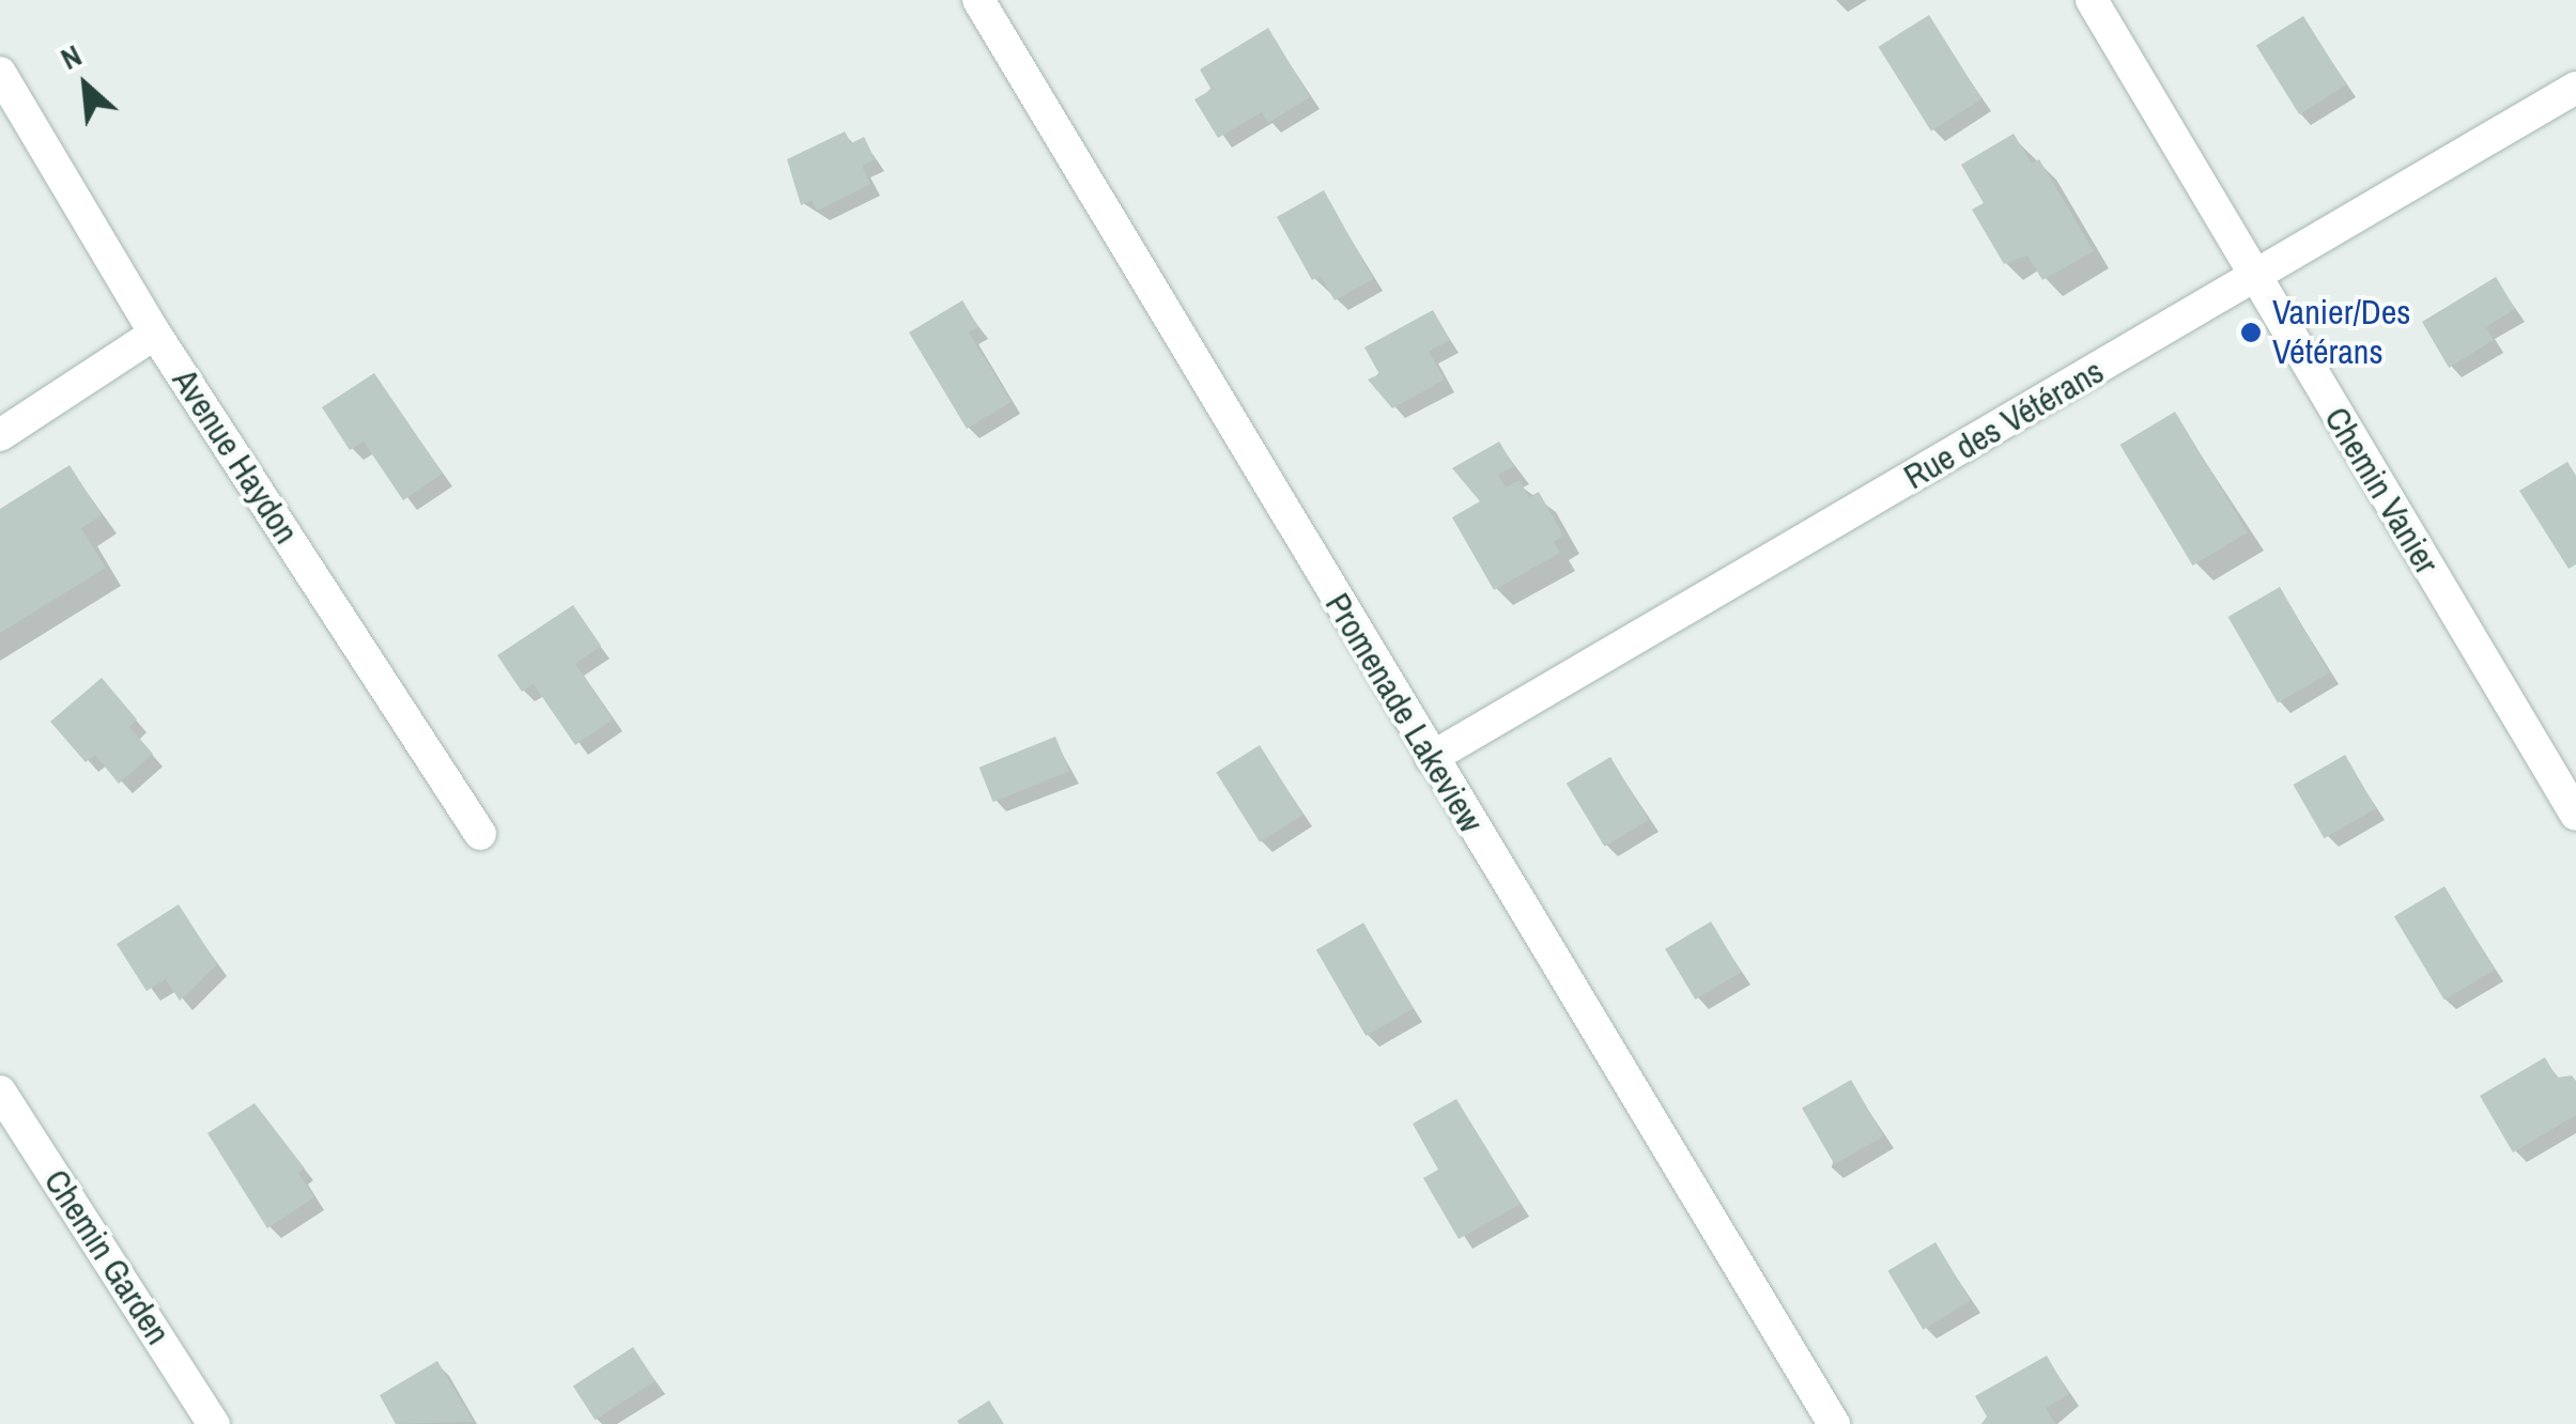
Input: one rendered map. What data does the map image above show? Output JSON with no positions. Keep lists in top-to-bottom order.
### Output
{
  "streets": {
    "street": [
      "Rue des Vétérans",
      "Avenue Haydon",
      "Chemin Vanier",
      "Promenade Lakeview",
      "Chemin Garden"
    ]
  },
  "crossings": [
    ["Rue des Vétérans", "Chemin Vanier"],
    ["Rue des Vétérans", "Promenade Lakeview"]
  ],
  "places": ["Vanier/Des Vétérans"],
  "north": "top left"
}
